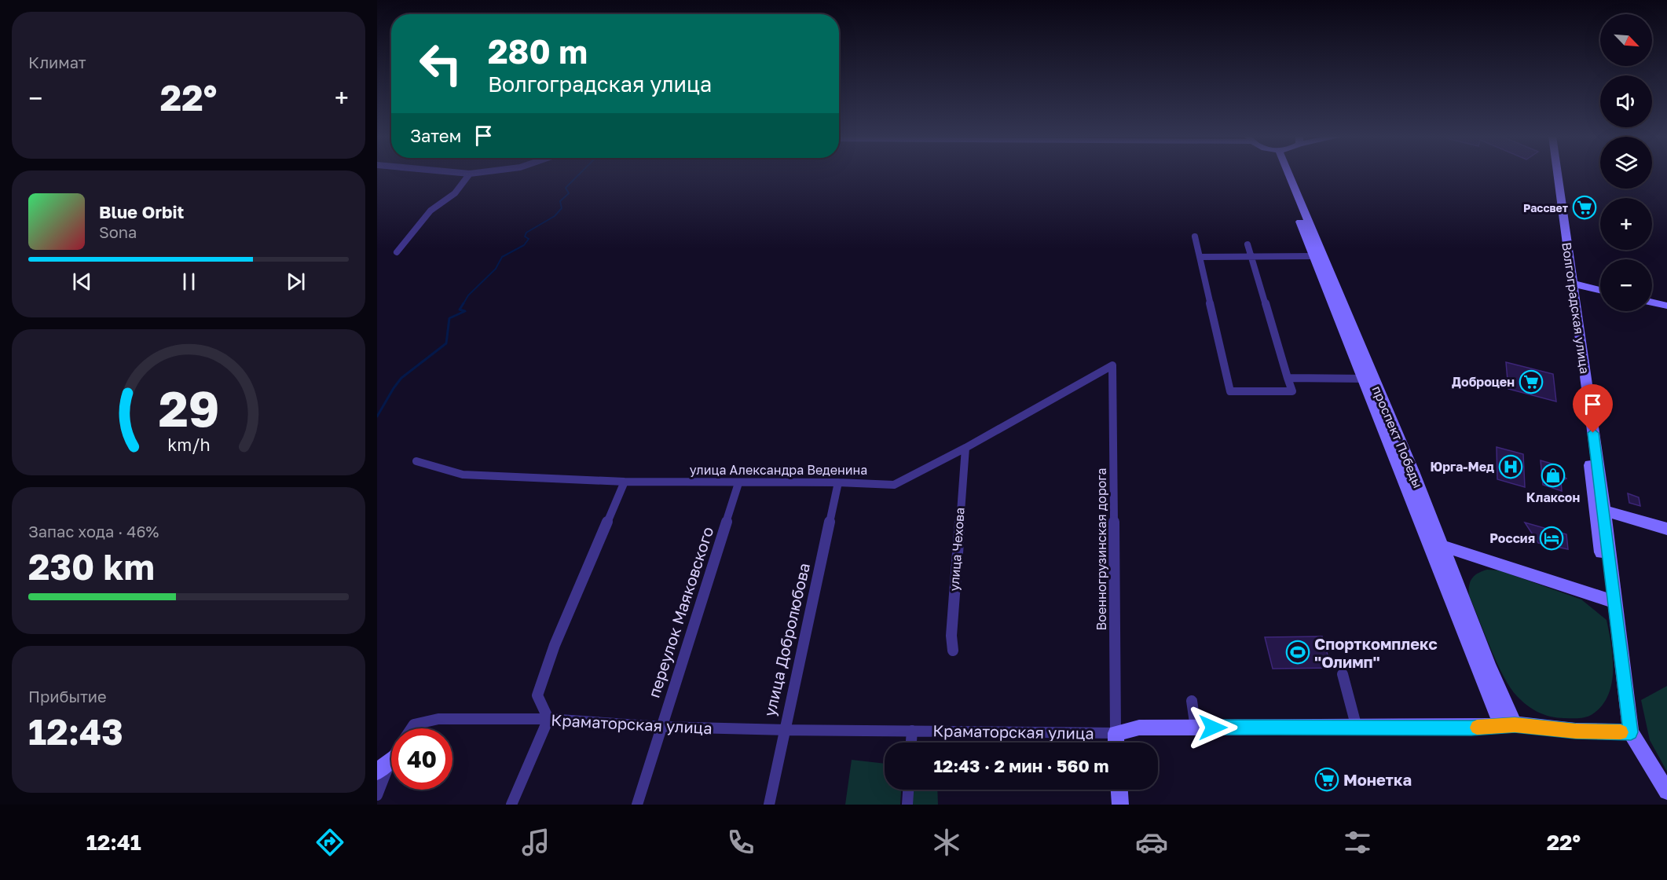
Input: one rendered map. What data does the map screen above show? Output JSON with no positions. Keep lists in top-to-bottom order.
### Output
{
  "streets": {
    "main road": ["Волгоградская улица", "проспект Победы", "Краматорская улица"],
    "street": [
      "улица Александра Веденина",
      "улица Чехова",
      "Военногрузинская дорога",
      "переулок Маяковского",
      "улица Добролюбова"
    ]
  },
  "crossings": [
    ["Волгоградская улица", "Краматорская улица"],
    ["проспект Победы", "Краматорская улица"],
    ["улица Александра Веденина", "улица Чехова"],
    ["улица Александра Веденина", "Военногрузинская дорога"],
    ["улица Александра Веденина", "переулок Маяковского"],
    ["улица Александра Веденина", "улица Добролюбова"],
    ["Военногрузинская дорога", "Краматорская улица"],
    ["переулок Маяковского", "Краматорская улица"],
    ["улица Добролюбова", "Краматорская улица"]
  ],
  "places": {
    "supermarket": ["Рассвет", "Доброцен", "Монетка"],
    "hospital": ["Юрга-Мед"],
    "shop": ["Клаксон"],
    "hotel": ["Россия"],
    "sports": ["Спорткомплекс \"Олимп\""]
  },
  "north": "bottom right",
  "page": {
    "tile": [
      "Климат",
      ["Запас хода · 46%", "230 km"],
      ["Прибытие", "12:43"]
    ],
    "map_buttons": ["+", "−"],
    "turn": ["280 m", "Волгоградская улица"],
    "heat": ["−", "22°", "+"],
    "then": "Затем",
    "song": ["Blue Orbit", "Sona"],
    "limit": "40",
    "trip": "12:43 · 2 мин · 560 m",
    "tabs": ["12:41", "22°"],
    "gauge": ["29", "km/h"]
  }
}
